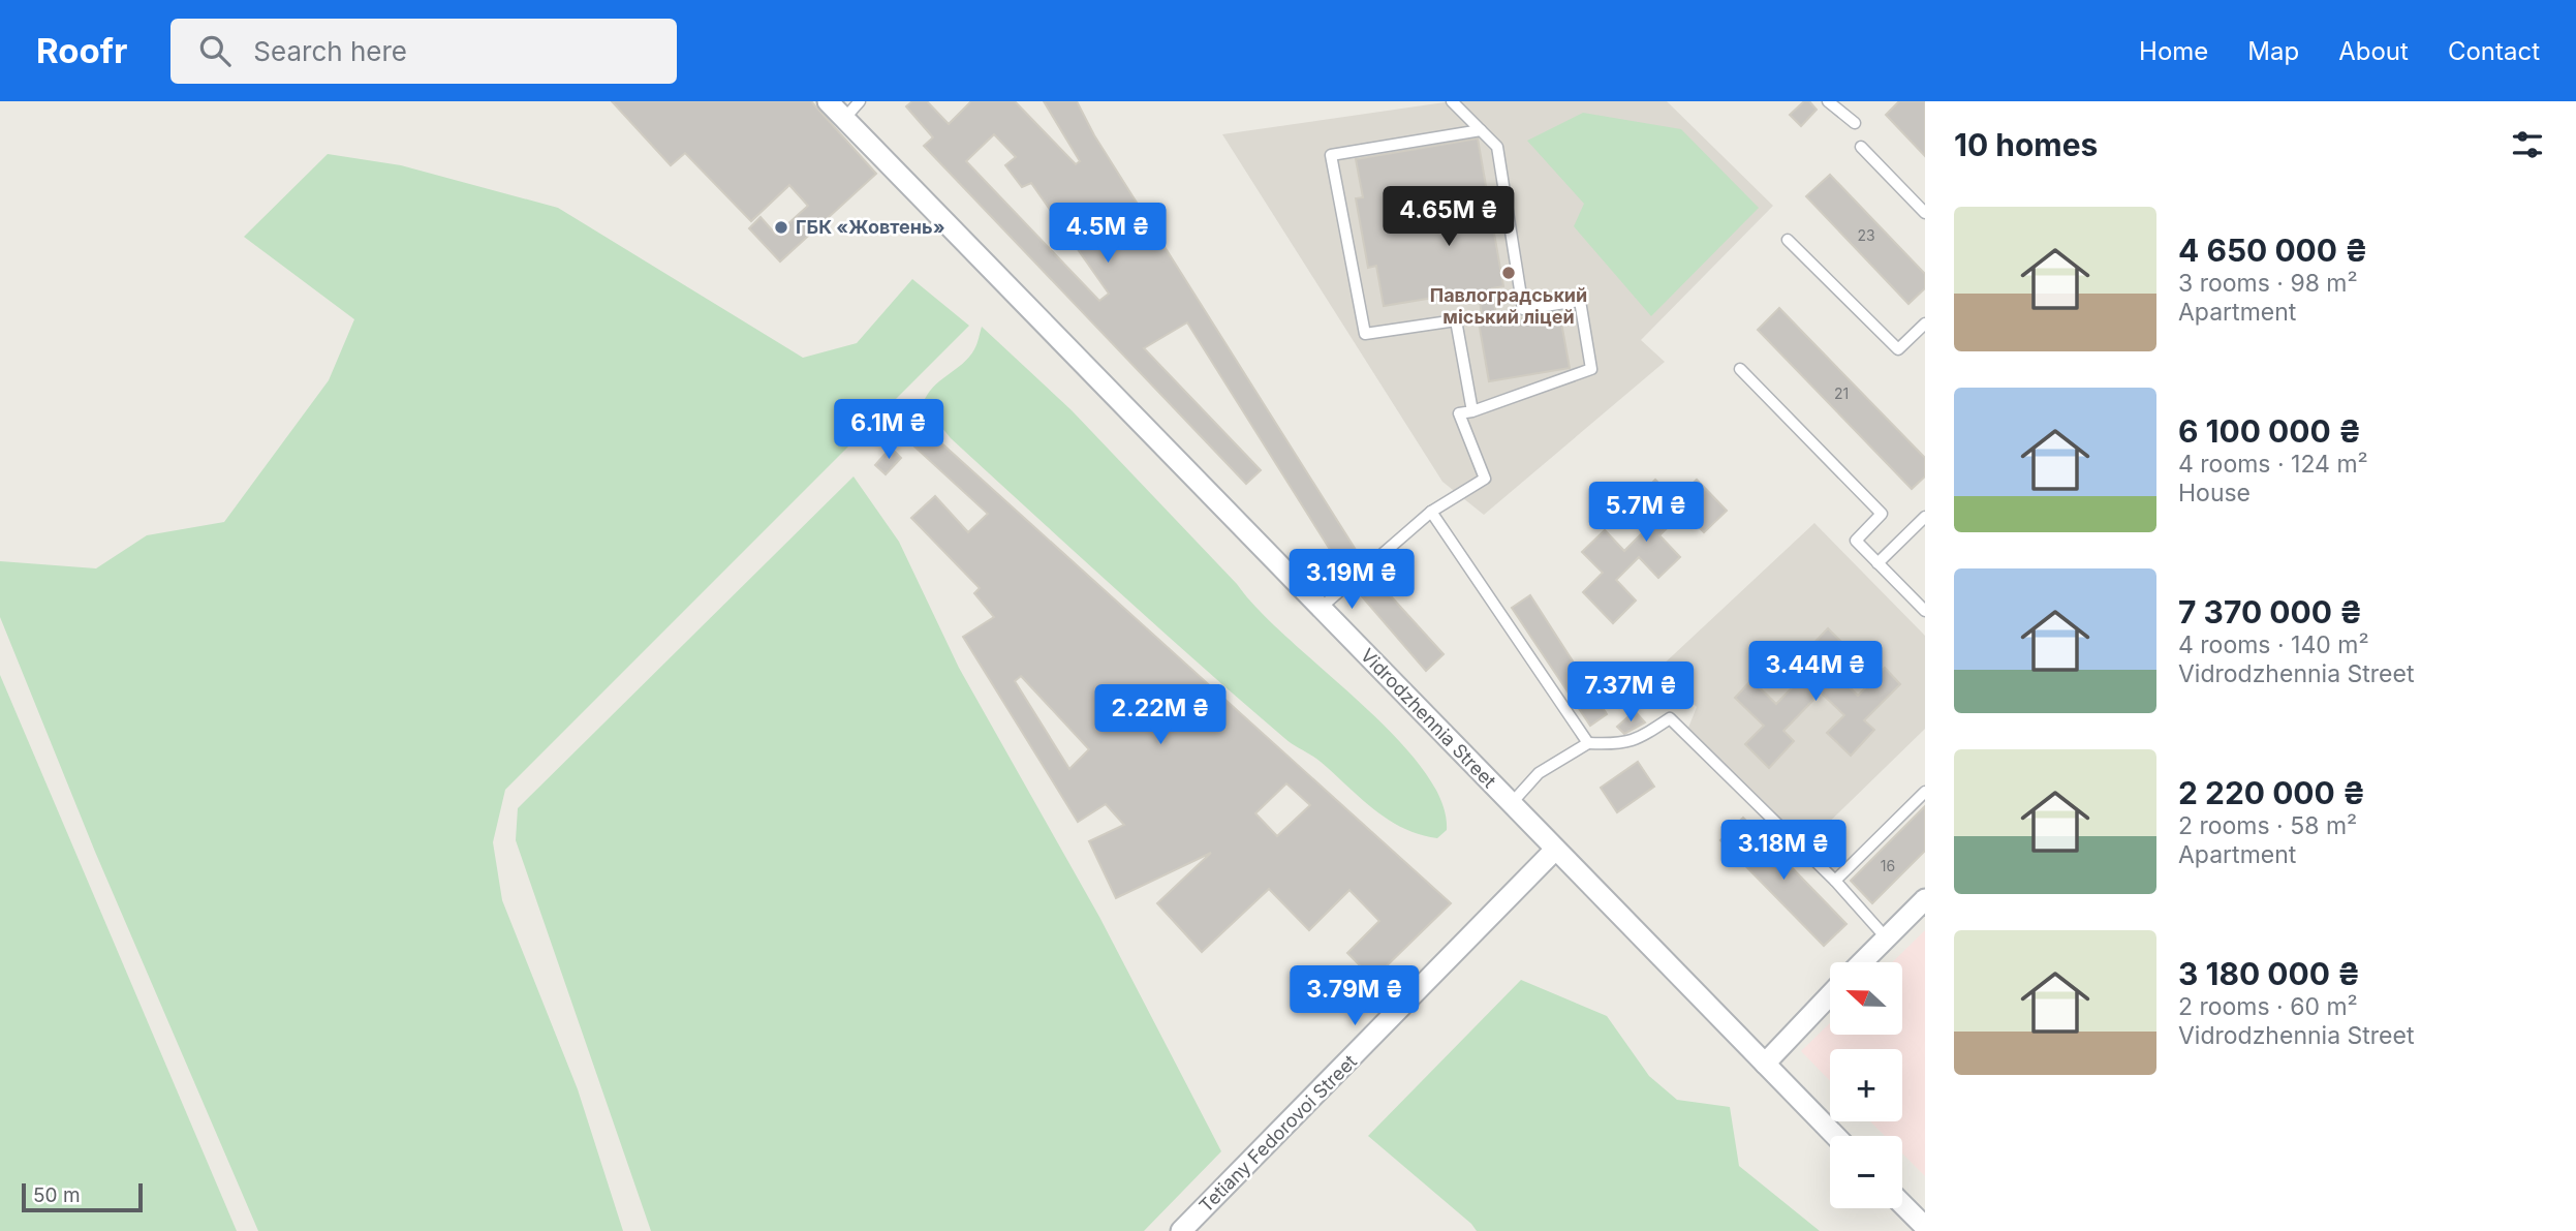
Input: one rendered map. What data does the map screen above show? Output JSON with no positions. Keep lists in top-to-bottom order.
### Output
{
  "streets": {
    "street": ["Vidrodzhennia Street", "Tetiany Fedorovoi Street"]
  },
  "crossings": [
    ["Vidrodzhennia Street", "Tetiany Fedorovoi Street"]
  ],
  "places": ["ГБК «Жовтень»", "Павлоградський міський ліцей"],
  "house_numbers": ["23", "21", "16"],
  "scale_bar": "50 m",
  "north": "left",
  "page": {
    "header": "Roofr",
    "search": "Search here",
    "nav": [
      "Home",
      "Map",
      "About",
      "Contact"
    ],
    "heading": "10 homes",
    "price": [
      "4.65M ₴",
      "4.5M ₴",
      "6.1M ₴",
      "5.7M ₴",
      "3.19M ₴",
      "3.44M ₴",
      "7.37M ₴",
      "2.22M ₴",
      "3.18M ₴",
      "3.79M ₴"
    ],
    "list": [
      {
        "name": "4 650 000 ₴",
        "note": "3 rooms · 98 m² · Apartment"
      },
      {
        "name": "6 100 000 ₴",
        "note": "4 rooms · 124 m² · House"
      },
      {
        "name": "7 370 000 ₴",
        "note": "4 rooms · 140 m² · Vidrodzhennia Street"
      },
      {
        "name": "2 220 000 ₴",
        "note": "2 rooms · 58 m² · Apartment"
      },
      {
        "name": "3 180 000 ₴",
        "note": "2 rooms · 60 m² · Vidrodzhennia Street"
      }
    ],
    "map_buttons": ["+", "−"],
    "scale": "50 m"
  }
}
